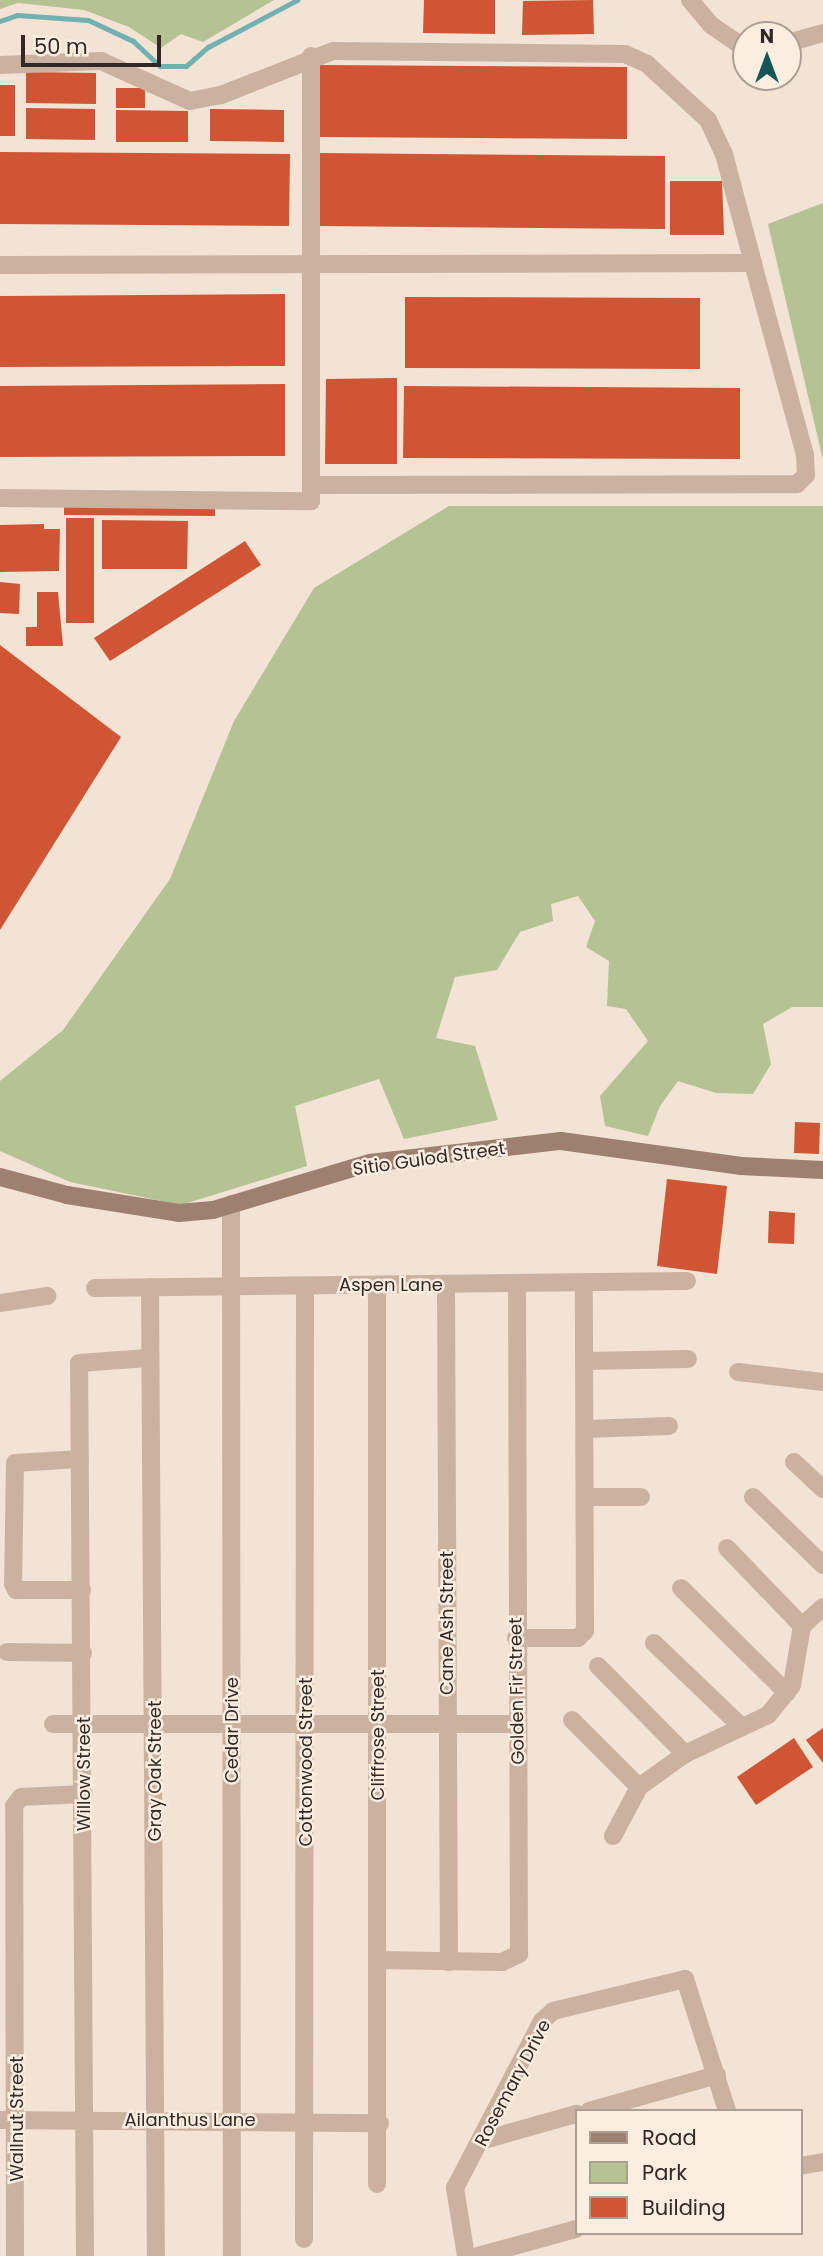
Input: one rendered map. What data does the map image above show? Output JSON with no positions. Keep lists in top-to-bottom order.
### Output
{
  "streets": {
    "main road": ["Sitio Gulod Street"],
    "street": [
      "Aspen Lane",
      "Cane Ash Street",
      "Golden Fir Street",
      "Cedar Drive",
      "Cliffrose Street",
      "Cottonwood Street",
      "Gray Oak Street",
      "Willow Street",
      "Rosemary Drive",
      "Wallnut Street",
      "Ailanthus Lane"
    ]
  },
  "crossings": [
    ["Sitio Gulod Street", "Cedar Drive"],
    ["Aspen Lane", "Cane Ash Street"],
    ["Aspen Lane", "Golden Fir Street"],
    ["Aspen Lane", "Cedar Drive"],
    ["Aspen Lane", "Cliffrose Street"],
    ["Aspen Lane", "Cottonwood Street"],
    ["Aspen Lane", "Gray Oak Street"],
    ["Cane Ash Street", "Golden Fir Street"],
    ["Golden Fir Street", "Cliffrose Street"],
    ["Cedar Drive", "Ailanthus Lane"],
    ["Cliffrose Street", "Ailanthus Lane"],
    ["Cottonwood Street", "Ailanthus Lane"],
    ["Gray Oak Street", "Willow Street"],
    ["Gray Oak Street", "Ailanthus Lane"],
    ["Willow Street", "Wallnut Street"],
    ["Willow Street", "Ailanthus Lane"],
    ["Wallnut Street", "Ailanthus Lane"]
  ],
  "legend": ["Road", "Park", "Building"],
  "scale_bar": "50 m",
  "north": "top"
}
